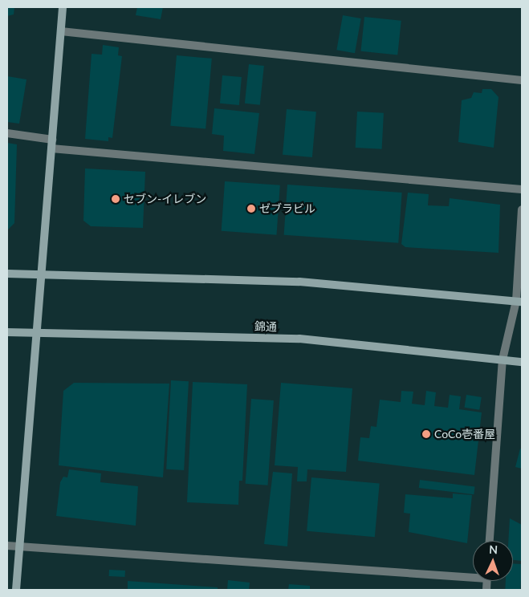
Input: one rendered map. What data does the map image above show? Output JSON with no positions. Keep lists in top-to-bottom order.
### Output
{
  "streets": {
    "street": ["錦通"]
  },
  "places": ["セブン-イレブン", "ゼブラビル", "CoCo壱番屋"],
  "north": "top"
}
